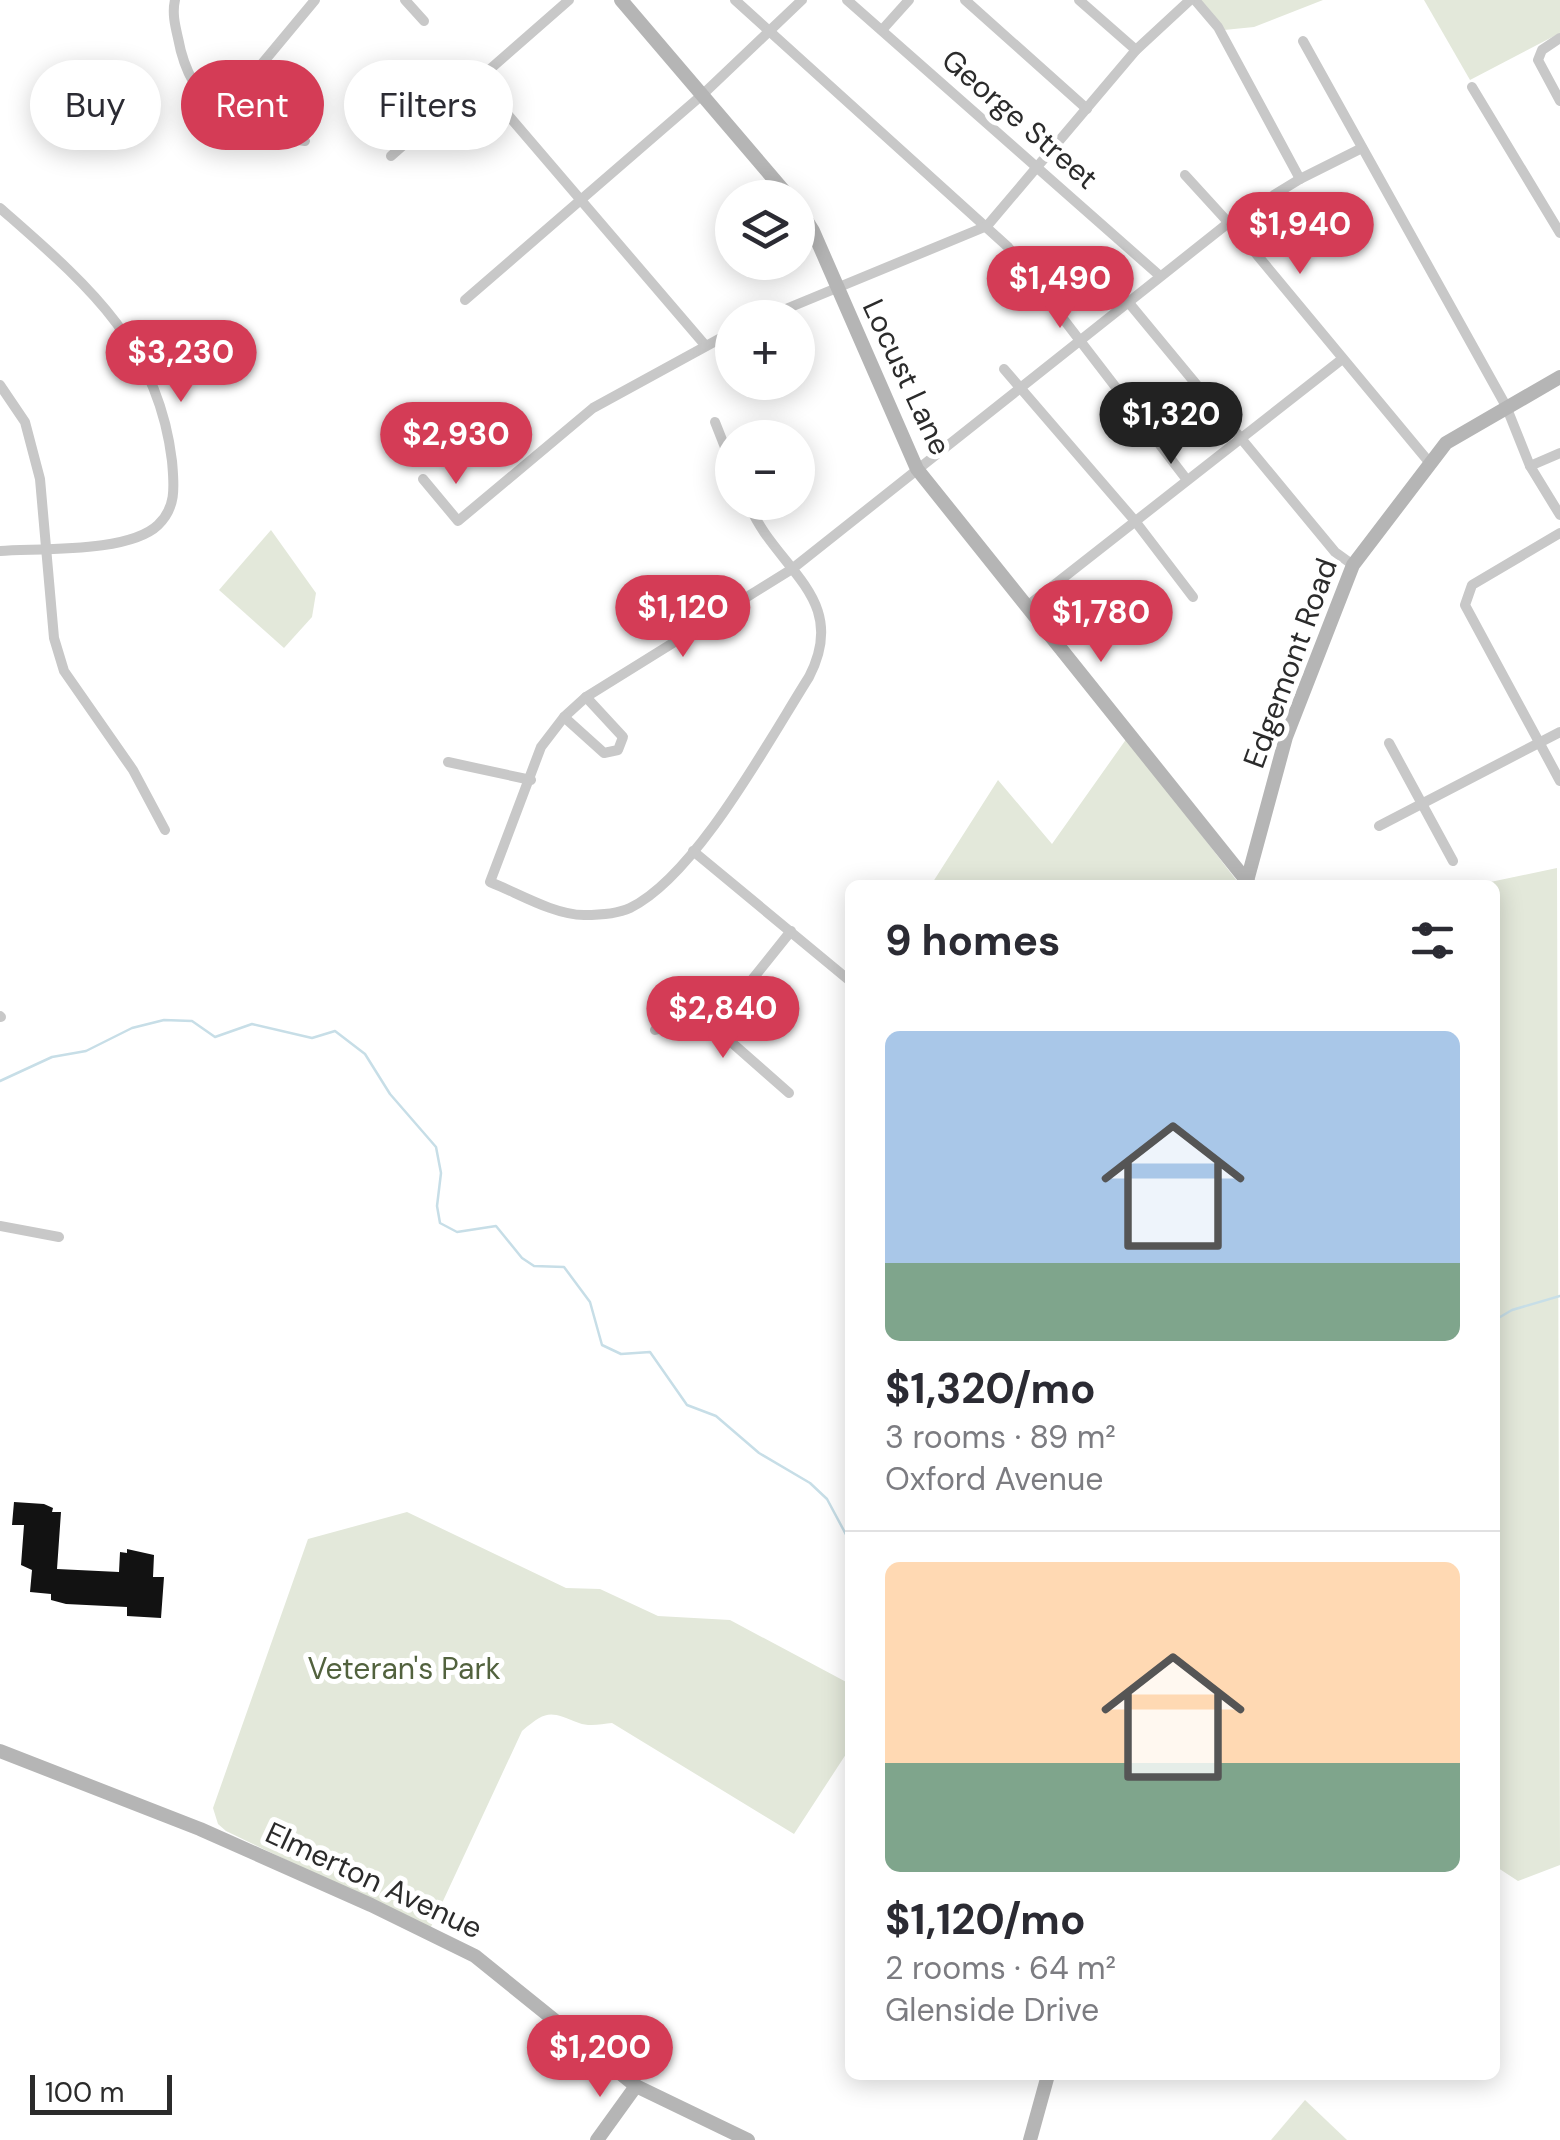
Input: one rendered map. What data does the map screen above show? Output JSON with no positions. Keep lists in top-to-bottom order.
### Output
{
  "streets": {
    "street": [
      "George Street",
      "Locust Lane",
      "Edgemont Road",
      "Elmerton Avenue"
    ]
  },
  "parks": ["Veteran's Park"],
  "scale_bar": "100 m",
  "page": {
    "chip": ["Buy", "Rent", "Filters"],
    "map_buttons": ["+", "−"],
    "price": [
      "$1,940",
      "$1,490",
      "$3,230",
      "$1,320",
      "$2,930",
      "$1,120",
      "$1,780",
      "$2,840",
      "$1,200"
    ],
    "heading": "9 homes",
    "list": [
      {
        "name": "$1,320/mo",
        "note": "3 rooms · 89 m² · Oxford Avenue"
      },
      {
        "name": "$1,120/mo",
        "note": "2 rooms · 64 m² · Glenside Drive"
      }
    ],
    "scale": "100 m"
  }
}
